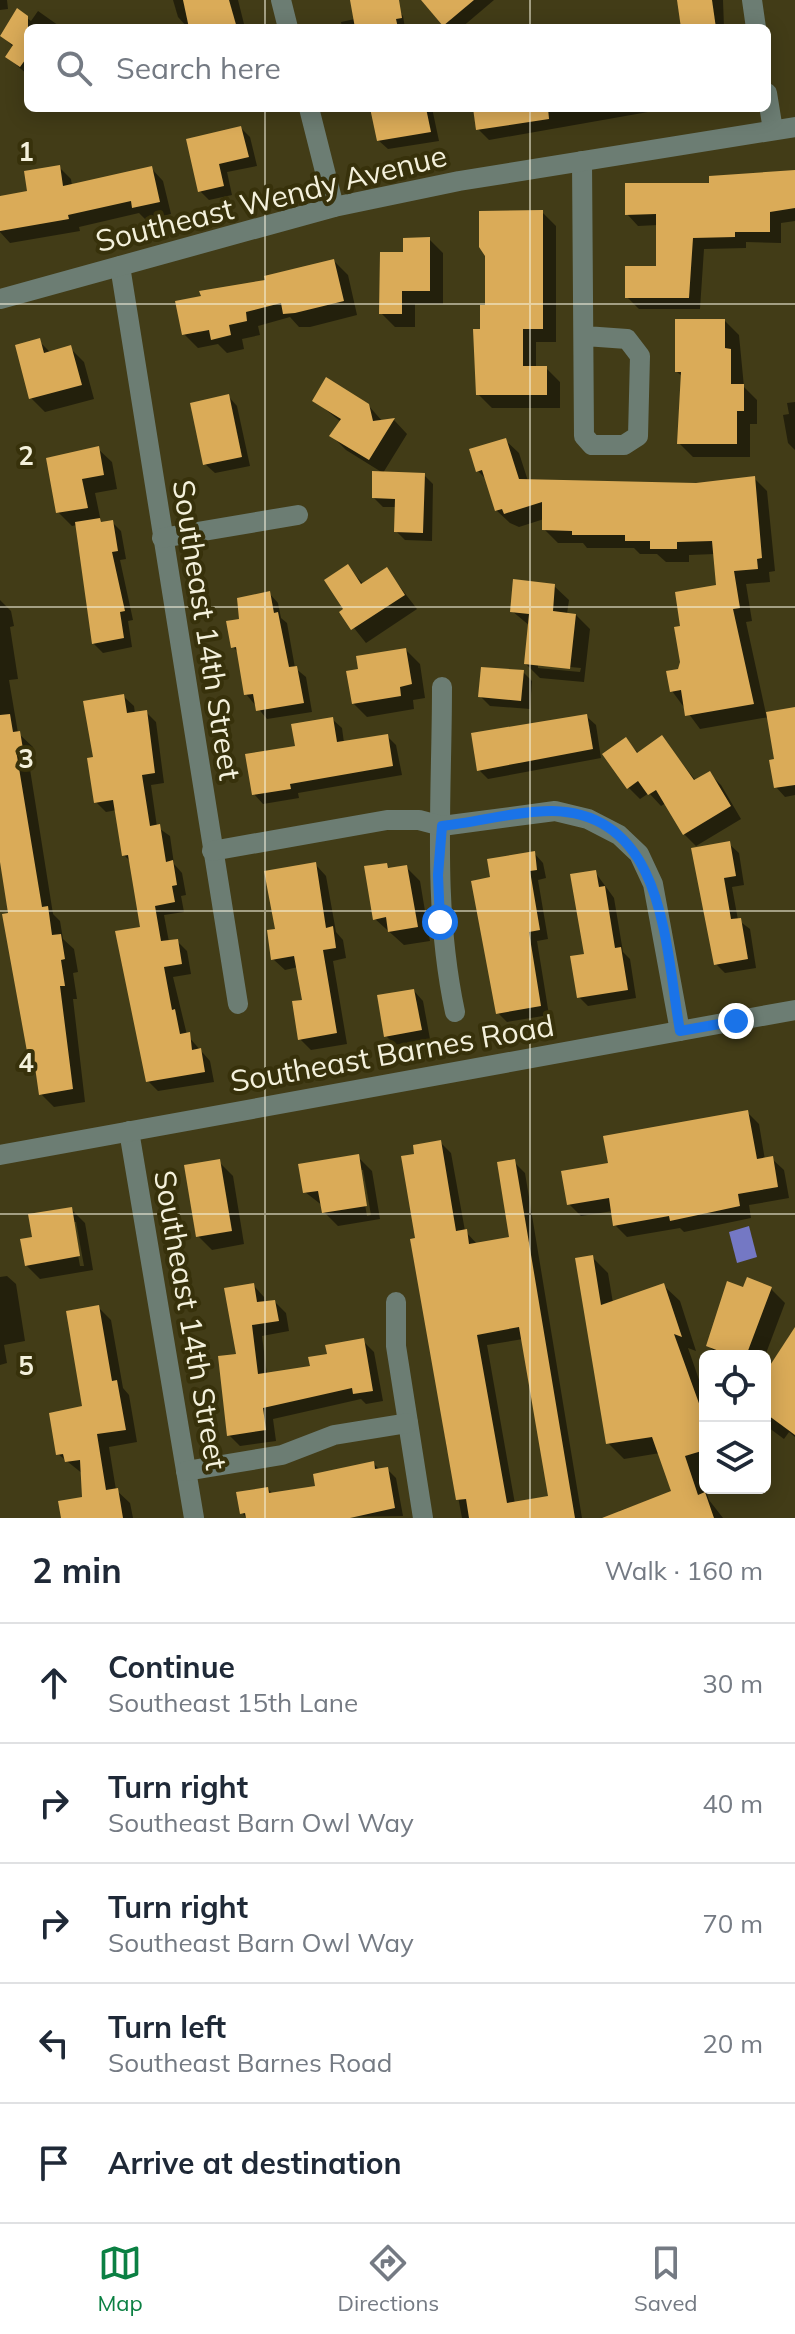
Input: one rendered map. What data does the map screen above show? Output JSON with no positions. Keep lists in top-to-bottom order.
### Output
{
  "streets": {
    "street": ["Southeast Wendy Avenue", "Southeast 14th Street", "Southeast Barnes Road"]
  },
  "crossings": [
    ["Southeast Wendy Avenue", "Southeast 14th Street"],
    ["Southeast 14th Street", "Southeast Barnes Road"]
  ],
  "page": {
    "search": "Search here",
    "heading": ["2 min", "Walk · 160 m"],
    "list": [
      ["Continue", "Southeast 15th Lane", "30 m"],
      ["Turn right", "Southeast Barn Owl Way", "40 m"],
      ["Turn right", "Southeast Barn Owl Way", "70 m"],
      ["Turn left", "Southeast Barnes Road", "20 m"],
      "Arrive at destination"
    ],
    "nav": ["Map", "Directions", "Saved"]
  },
  "grid": {
    "rows": [
      "1",
      "2",
      "3",
      "4",
      "5"
    ]
  }
}
